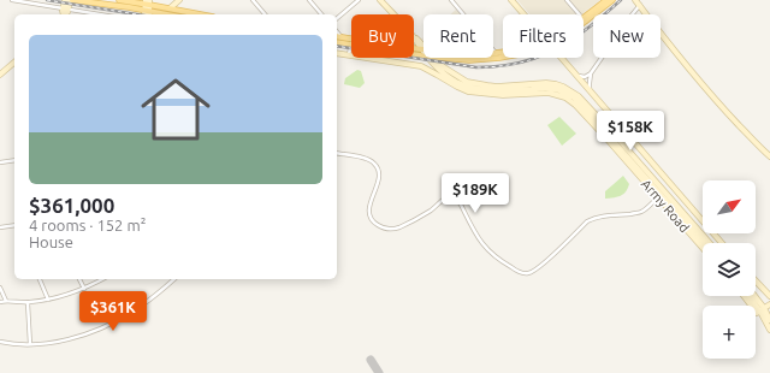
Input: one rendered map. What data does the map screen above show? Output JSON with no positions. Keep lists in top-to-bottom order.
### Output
{
  "streets": {
    "main road": ["Army Road"]
  },
  "north": "top right",
  "page": {
    "chip": [
      "Buy",
      "Rent",
      "Filters",
      "New"
    ],
    "list": [
      {
        "name": "$361,000",
        "note": "4 rooms · 152 m² · House"
      }
    ],
    "price": ["$158K", "$189K", "$361K"],
    "map_buttons": "+"
  }
}
